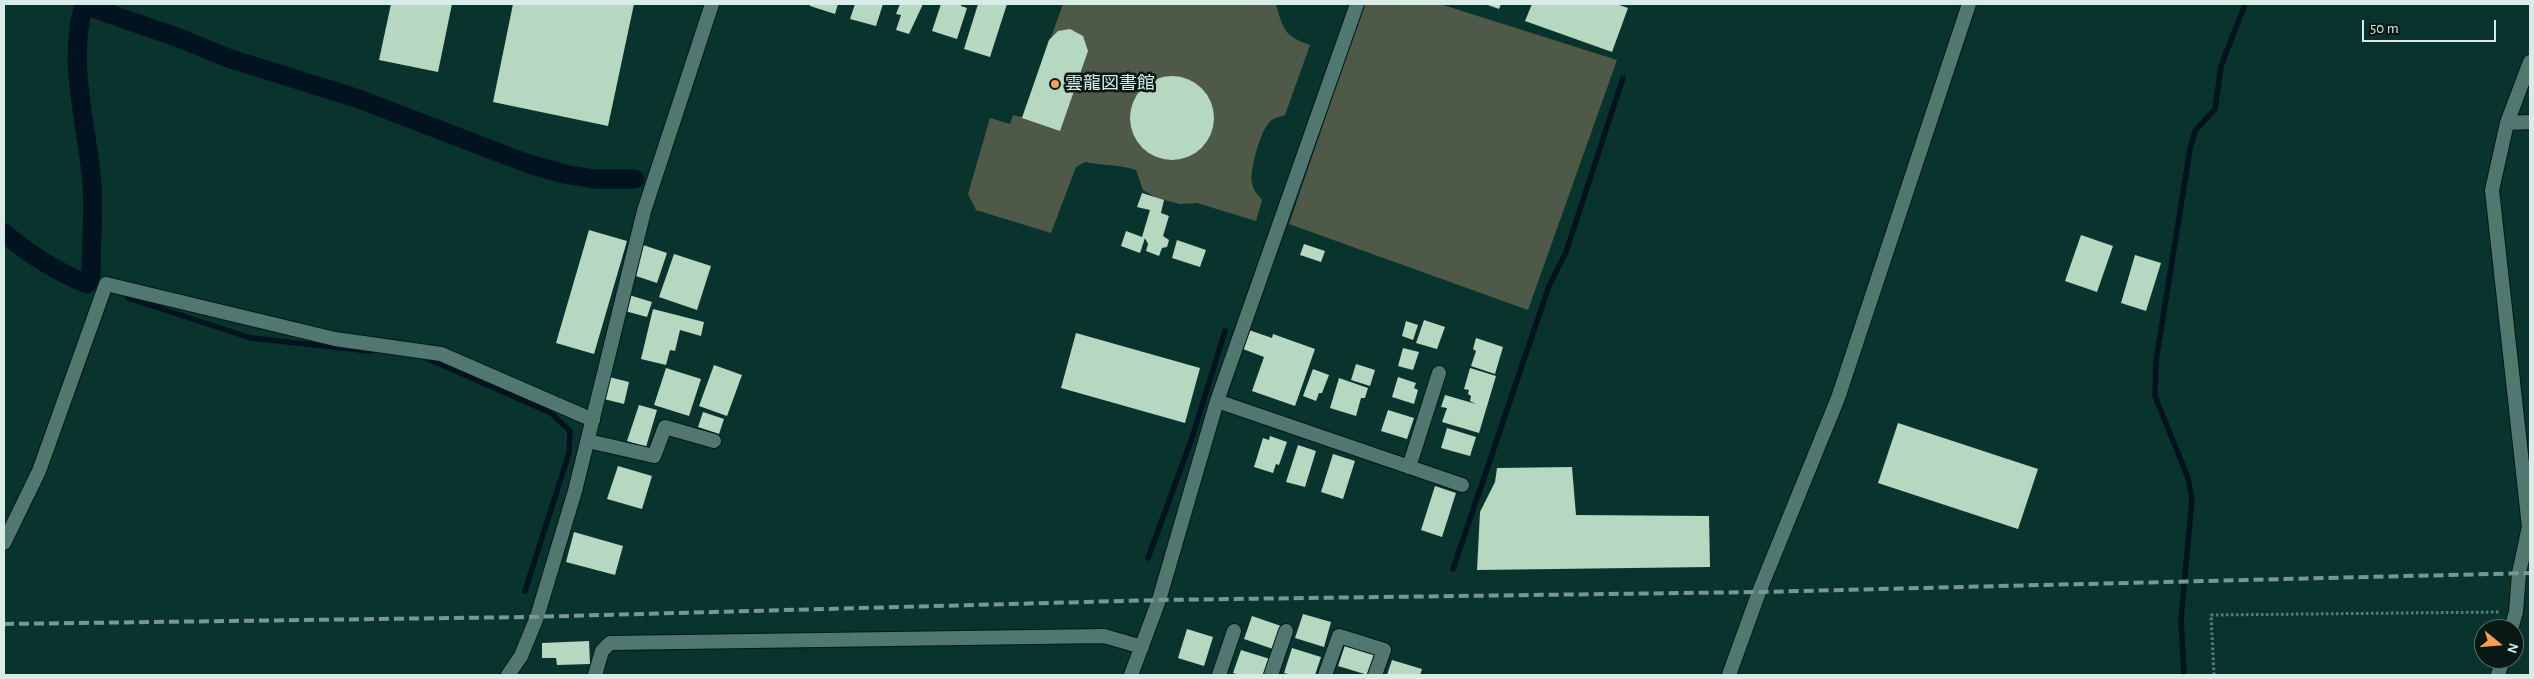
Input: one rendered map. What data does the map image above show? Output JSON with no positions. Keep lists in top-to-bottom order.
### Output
{
  "places": ["雲龍図書館"],
  "scale_bar": "50 m",
  "north": "right"
}
